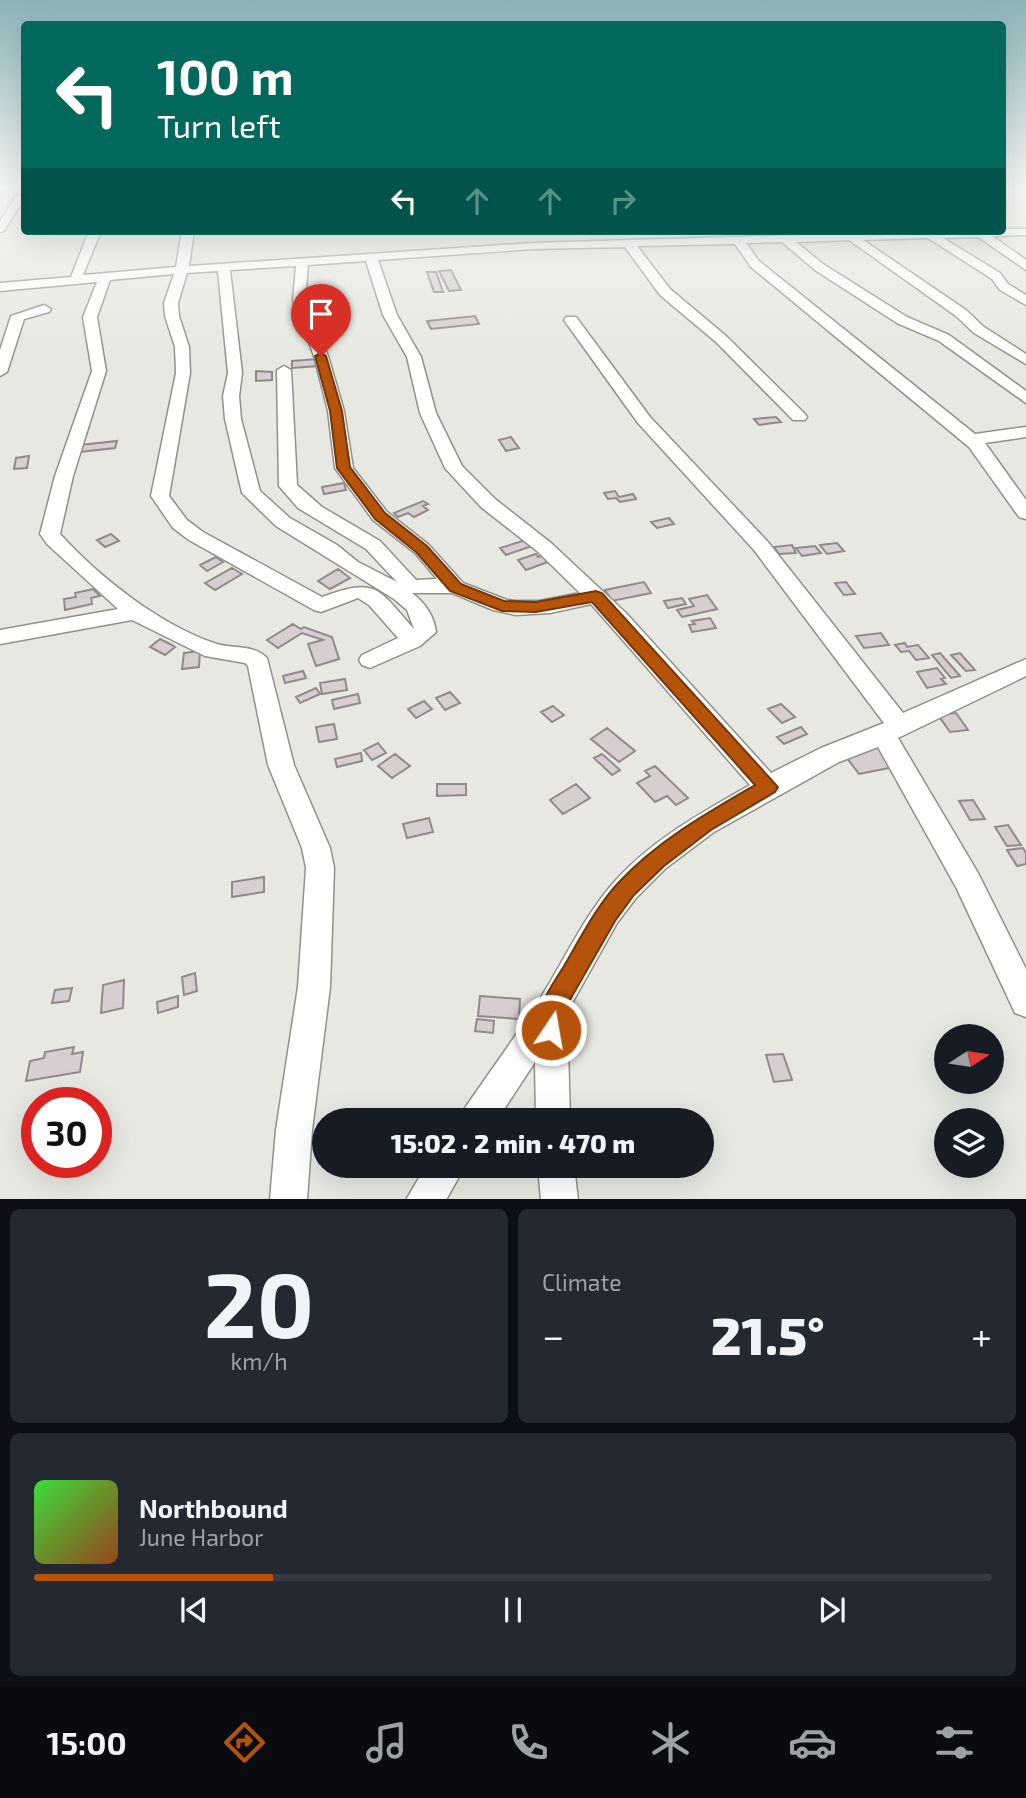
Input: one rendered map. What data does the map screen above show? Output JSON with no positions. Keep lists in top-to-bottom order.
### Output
{
  "north": "right",
  "page": {
    "turn": ["100 m", "Turn left"],
    "limit": "30",
    "trip": "15:02 · 2 min · 470 m",
    "tile": [
      ["20", "km/h"],
      "Climate"
    ],
    "heat": ["−", "21.5°", "+"],
    "song": ["Northbound", "June Harbor"],
    "tabs": "15:00"
  }
}
